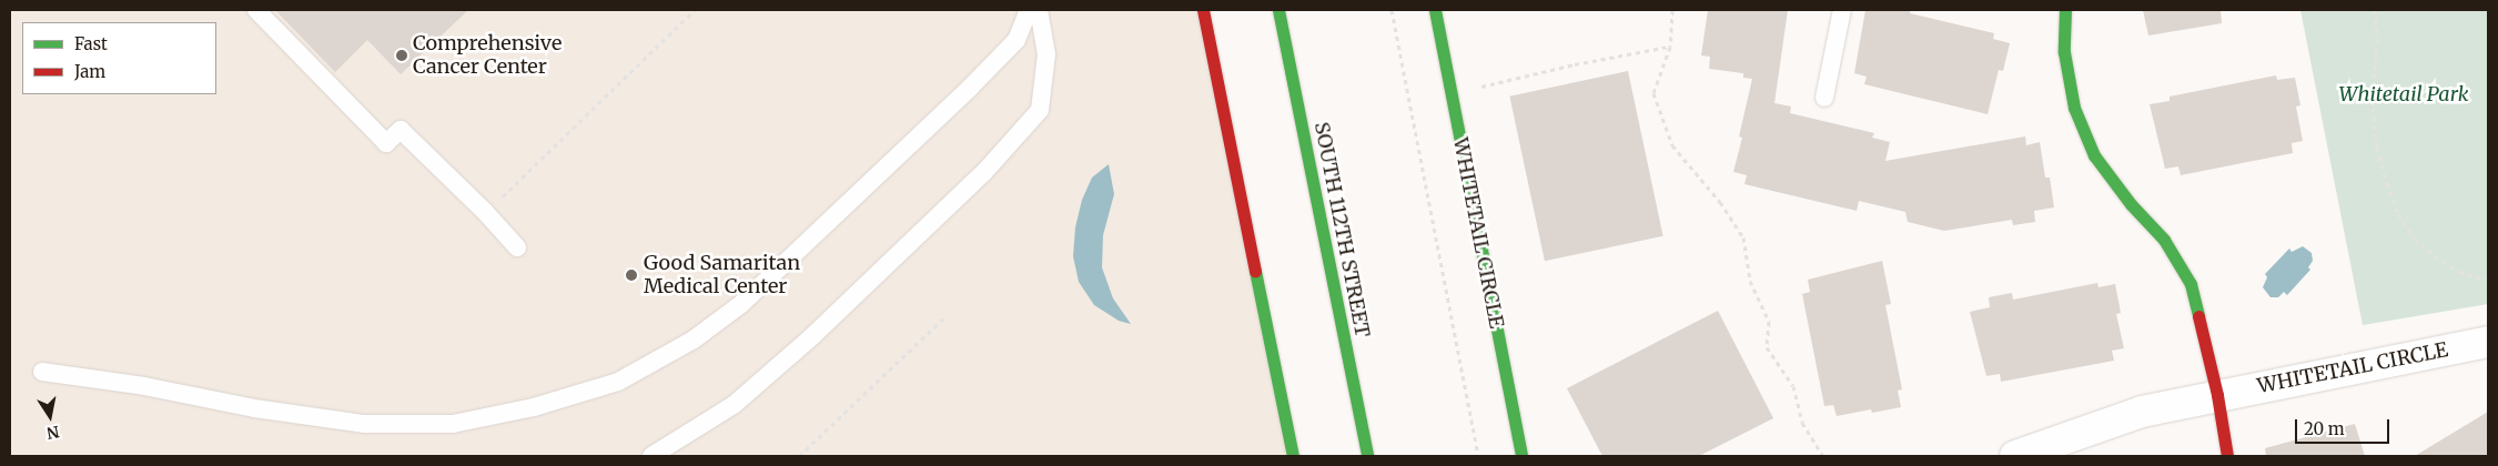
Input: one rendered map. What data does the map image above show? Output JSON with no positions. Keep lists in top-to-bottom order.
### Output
{
  "streets": {
    "street": ["SOUTH 112TH STREET", "WHITETAIL CIRCLE"]
  },
  "parks": ["Whitetail Park"],
  "places": ["Comprehensive Cancer Center", "Good Samaritan Medical Center"],
  "legend": ["Fast", "Jam"],
  "scale_bar": "20 m",
  "north": "bottom"
}
